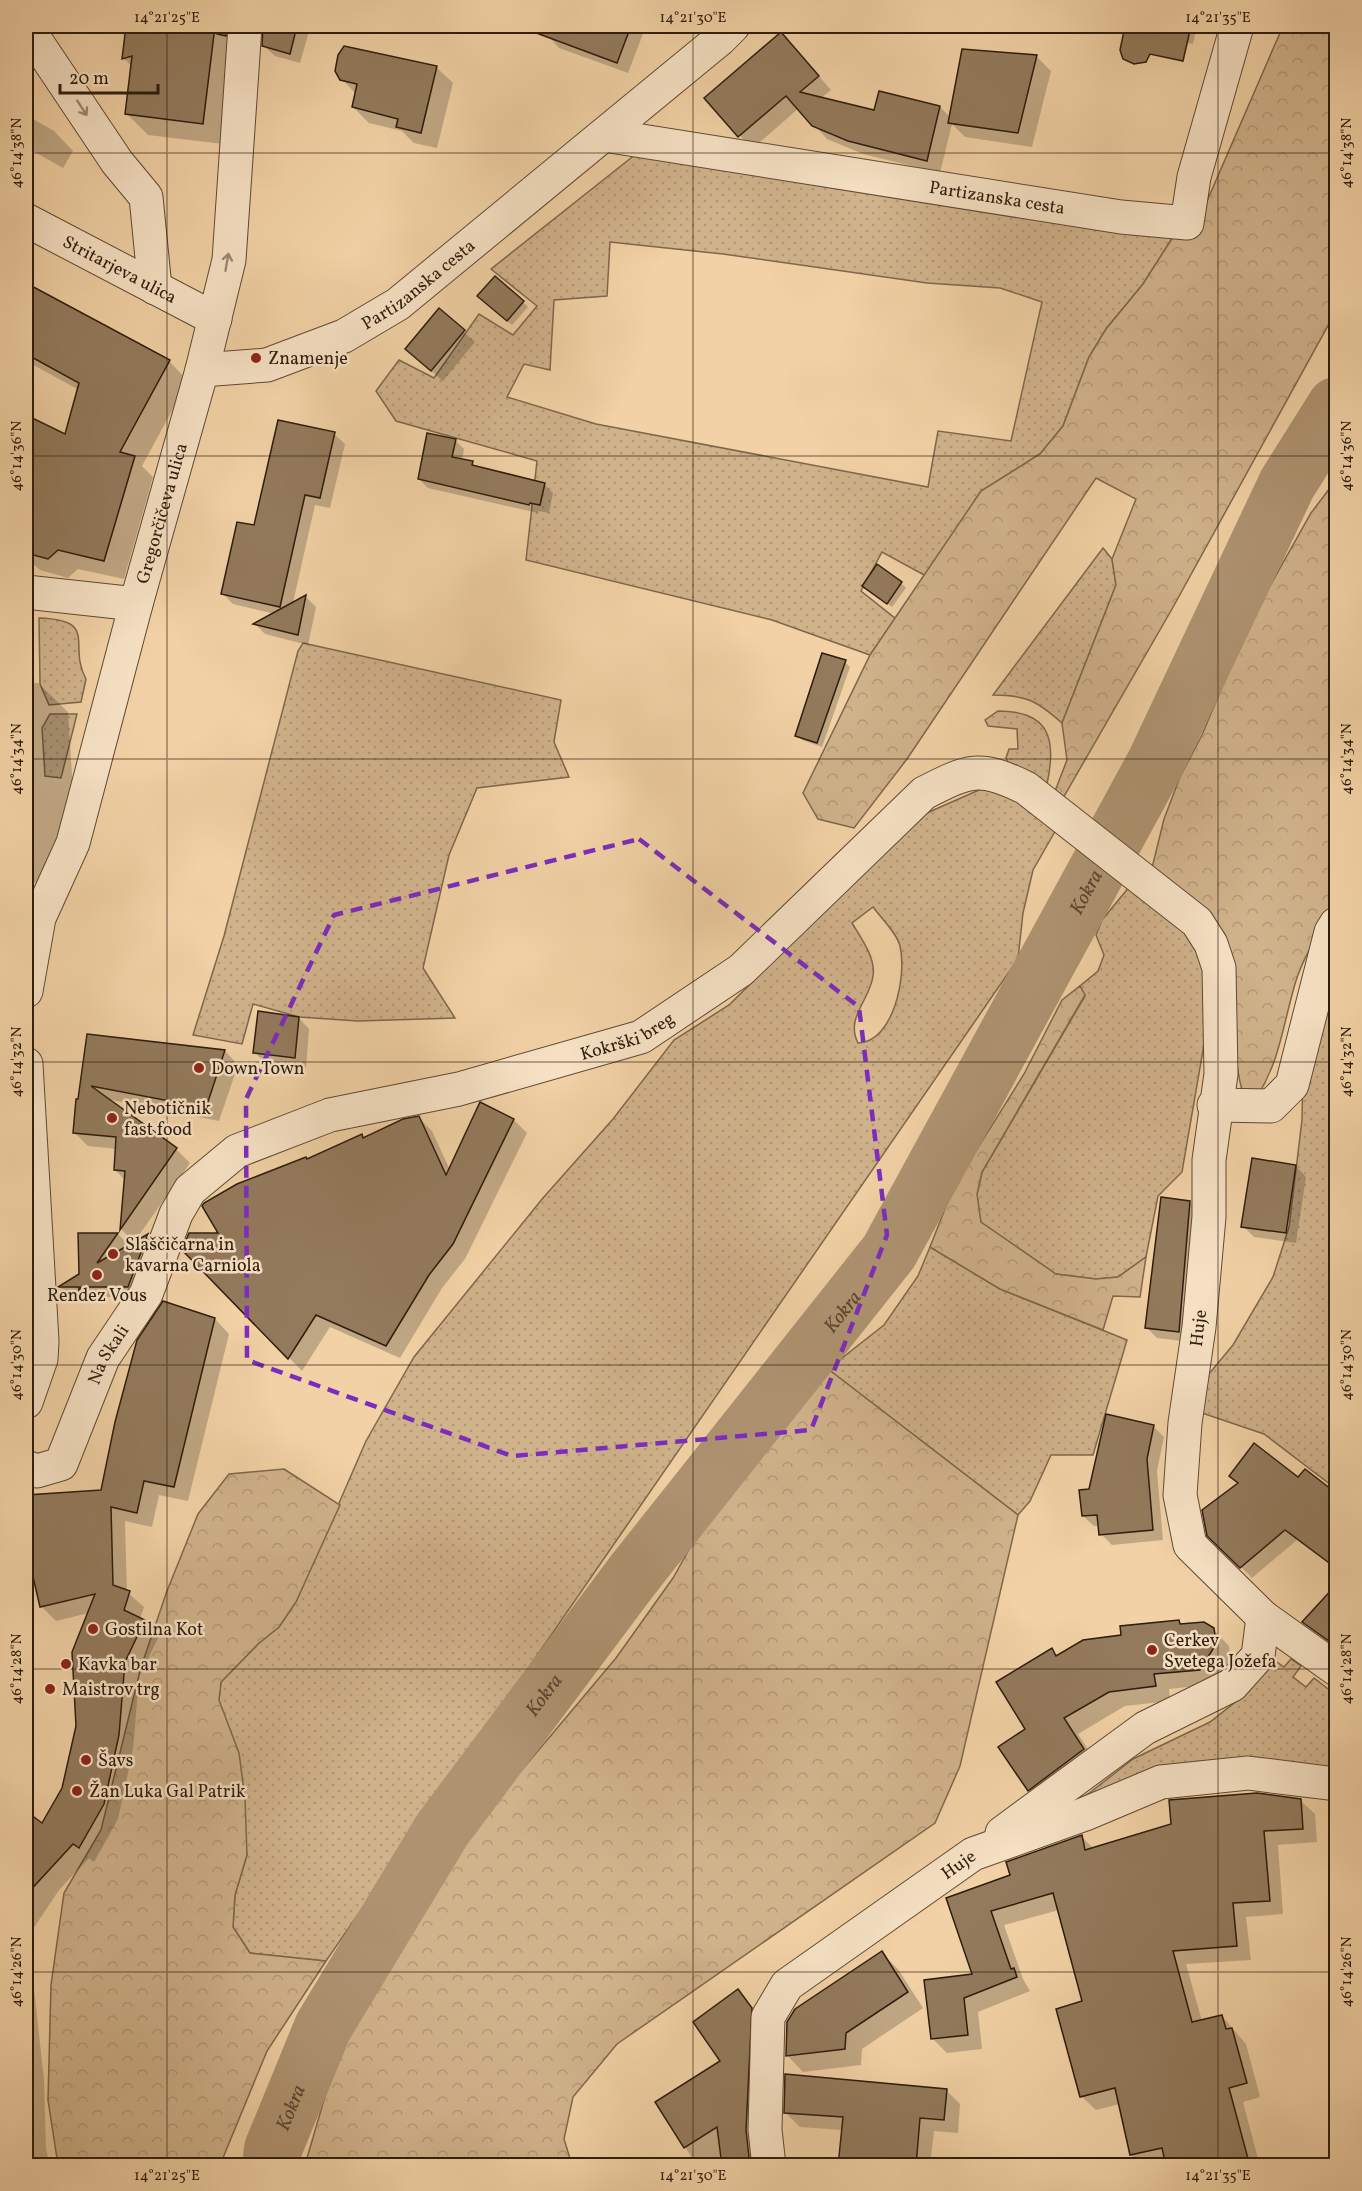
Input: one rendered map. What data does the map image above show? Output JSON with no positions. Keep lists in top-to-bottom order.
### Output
{
  "streets": {
    "street": [
      "Partizanska cesta",
      "Stritarjeva ulica",
      "Gregorčičeva ulica",
      "Kokrški breg",
      "Huje",
      "Na Skali"
    ]
  },
  "crossings": [
    ["Partizanska cesta", "Gregorčičeva ulica"],
    ["Stritarjeva ulica", "Gregorčičeva ulica"],
    ["Kokrški breg", "Huje"],
    ["Kokrški breg", "Na Skali"]
  ],
  "water": ["Kokra"],
  "places": [
    "Znamenje",
    "Down Town",
    "Nebotičnik fast food",
    "Slaščičarna in kavarna Carniola",
    "Rendez Vous",
    "Gostilna Kot",
    "Cerkev Svetega Jožefa",
    "Kavka bar",
    "Maistrov trg",
    "Šavs",
    "Žan Luka Gal Patrik"
  ],
  "scale_bar": "20 m",
  "coordinates": [
    "14°21'25\"E",
    "14°21'30\"E",
    "14°21'35\"E",
    "46°14'38\"N",
    "46°14'36\"N",
    "46°14'34\"N",
    "46°14'32\"N",
    "46°14'30\"N",
    "46°14'28\"N",
    "46°14'26\"N"
  ]
}
